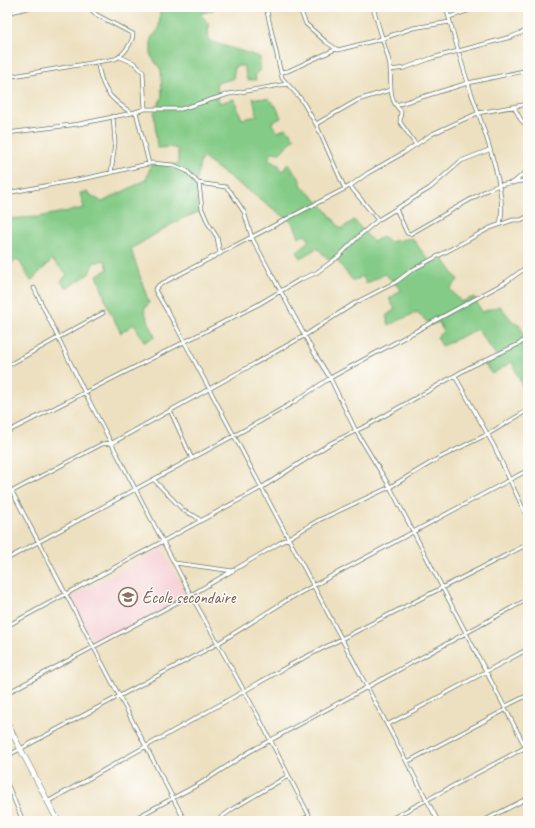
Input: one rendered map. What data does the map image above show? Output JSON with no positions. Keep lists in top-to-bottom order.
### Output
{
  "places": {
    "school or university": ["École secondaire"]
  }
}
